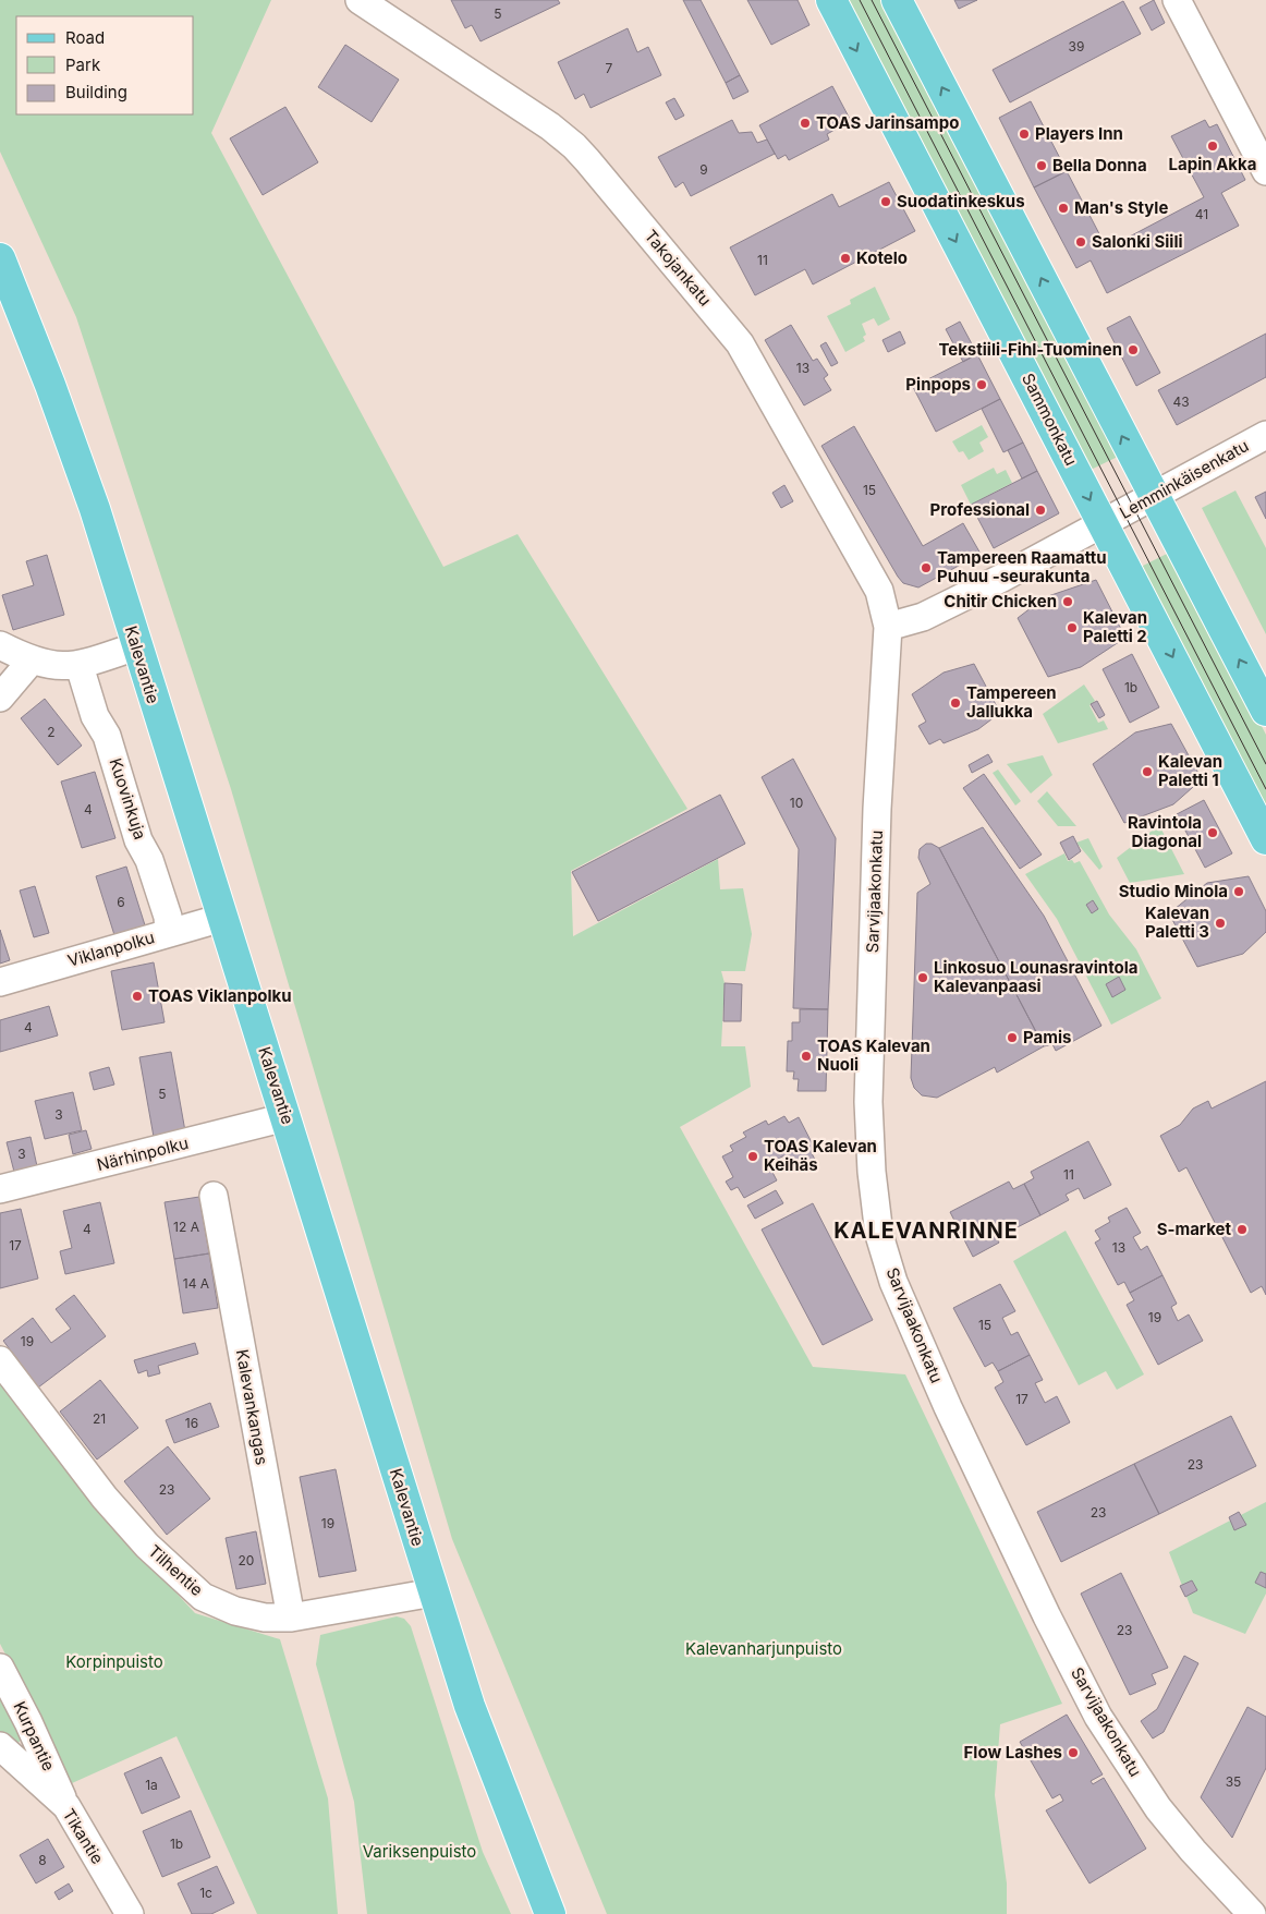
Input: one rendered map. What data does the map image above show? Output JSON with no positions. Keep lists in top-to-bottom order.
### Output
{
  "streets": {
    "main road": ["Sammonkatu", "Kalevantie"],
    "street": [
      "Takojankatu",
      "Lemminkäisenkatu",
      "Kuovinkuja",
      "Sarvijaakonkatu",
      "Viklanpolku",
      "Närhinpolku",
      "Kalevankangas",
      "Tilhentie",
      "Kurpantie",
      "Tikantie"
    ]
  },
  "crossings": [
    ["Takojankatu", "Sarvijaakonkatu"],
    ["Sammonkatu", "Lemminkäisenkatu"],
    ["Kalevantie", "Viklanpolku"],
    ["Kalevantie", "Närhinpolku"],
    ["Kalevantie", "Tilhentie"],
    ["Kuovinkuja", "Viklanpolku"],
    ["Kalevankangas", "Tilhentie"],
    ["Kurpantie", "Tikantie"]
  ],
  "districts": ["KALEVANRINNE"],
  "parks": ["Kalevanharjunpuisto", "Korpinpuisto", "Variksenpuisto"],
  "places": [
    "TOAS Jarinsampo",
    "Players Inn",
    "Lapin Akka",
    "Bella Donna",
    "Suodatinkeskus",
    "Man's Style",
    "Salonki Siili",
    "Kotelo",
    "Tekstiili-Fihl-Tuominen",
    "Pinpops",
    "Professional",
    "Tampereen Raamattu Puhuu -seurakunta",
    "Chitir Chicken",
    "Kalevan Paletti 2",
    "Tampereen Jallukka",
    "Kalevan Paletti 1",
    "Ravintola Diagonal",
    "Studio Minola",
    "Kalevan Paletti 3",
    "Linkosuo Lounasravintola Kalevanpaasi",
    "TOAS Viklanpolku",
    "Pamis",
    "TOAS Kalevan Nuoli",
    "TOAS Kalevan Keihäs",
    "S-market",
    "Flow Lashes"
  ],
  "house_numbers": [
    "5",
    "39",
    "7",
    "9",
    "41",
    "11",
    "13",
    "43",
    "15",
    "1b",
    "2",
    "10",
    "4",
    "6",
    "4",
    "5",
    "3",
    "3",
    "11",
    "12 A",
    "4",
    "17",
    "13",
    "14 A",
    "19",
    "15",
    "19",
    "17",
    "21",
    "16",
    "23",
    "23",
    "23",
    "19",
    "20",
    "23",
    "35",
    "1a",
    "1b",
    "8",
    "1c"
  ],
  "legend": ["Road", "Park", "Building"]
}
